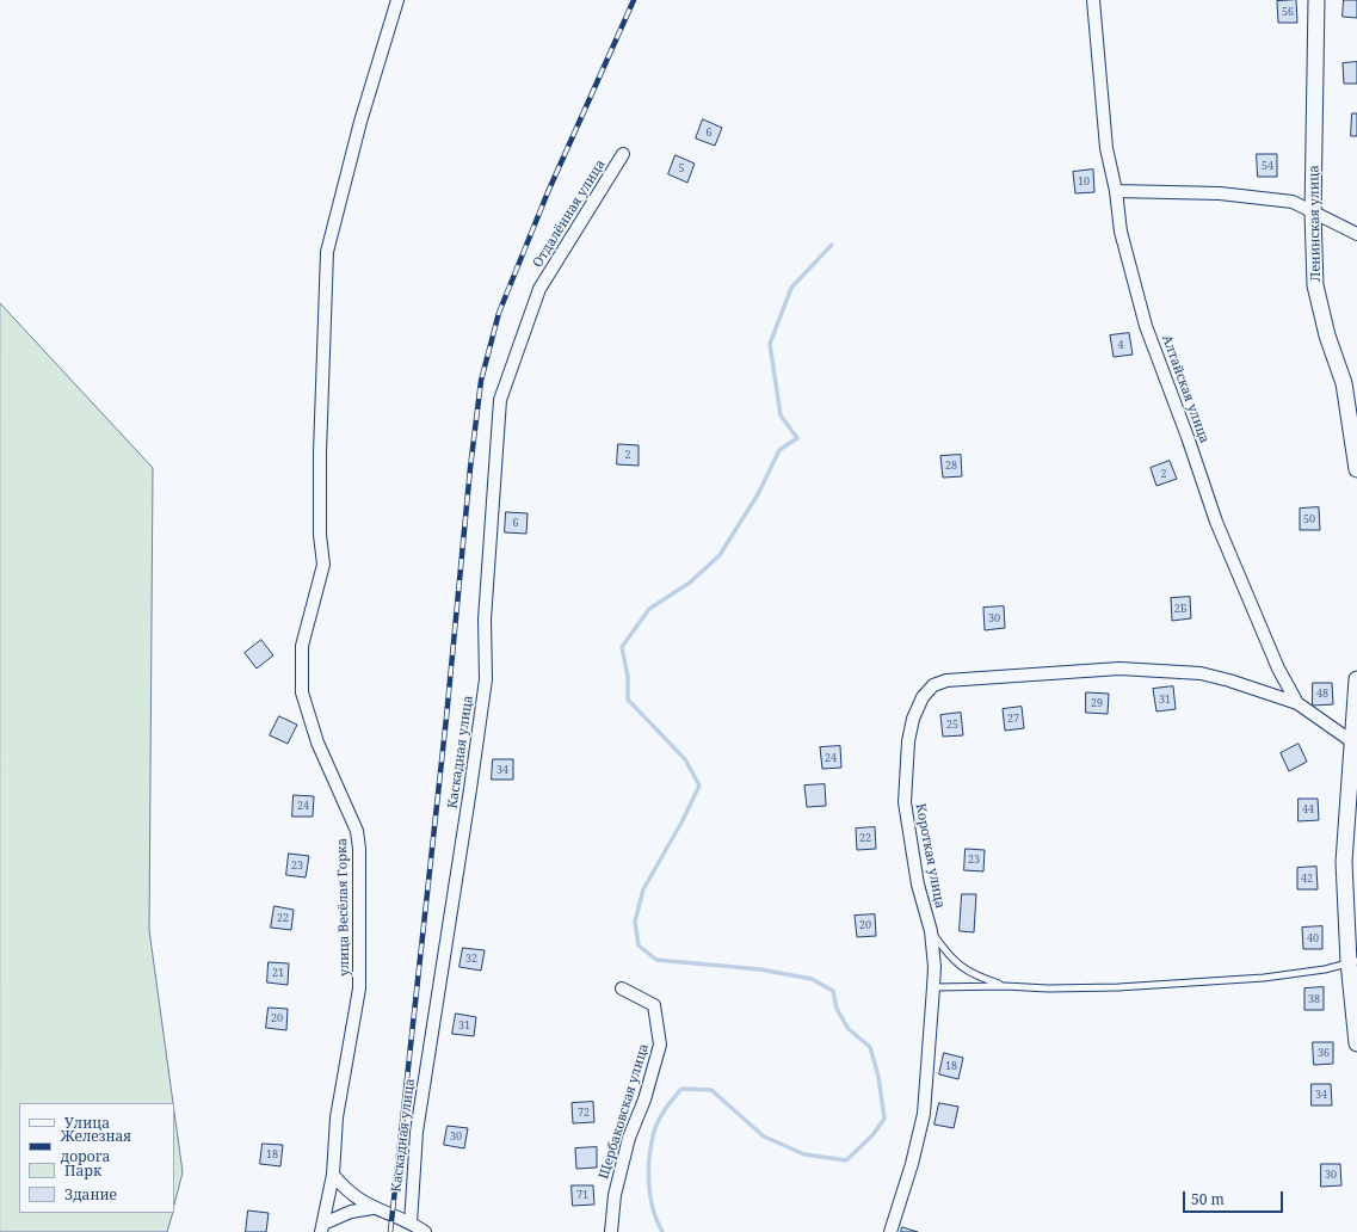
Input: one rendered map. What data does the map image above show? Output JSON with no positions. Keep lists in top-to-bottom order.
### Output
{
  "streets": {
    "street": [
      "Отдалённая улица",
      "Ленинская улица",
      "Алтайская улица",
      "Каскадная улица",
      "Короткая улица",
      "улица Весёлая Горка",
      "Щербаковская улица"
    ]
  },
  "crossings": [
    ["Отдалённая улица", "Каскадная улица"],
    ["Алтайская улица", "Короткая улица"]
  ],
  "house_numbers": [
    "56",
    "6",
    "54",
    "5",
    "10",
    "4",
    "2",
    "28",
    "2",
    "50",
    "6",
    "2Б",
    "30",
    "48",
    "31",
    "29",
    "27",
    "25",
    "24",
    "34",
    "24",
    "44",
    "22",
    "23",
    "23",
    "42",
    "22",
    "20",
    "40",
    "32",
    "21",
    "38",
    "20",
    "31",
    "36",
    "18",
    "34",
    "72",
    "30",
    "18",
    "30",
    "71"
  ],
  "legend": [
    "Улица",
    "Железная дорога",
    "Парк",
    "Здание"
  ],
  "scale_bar": "50 m"
}
